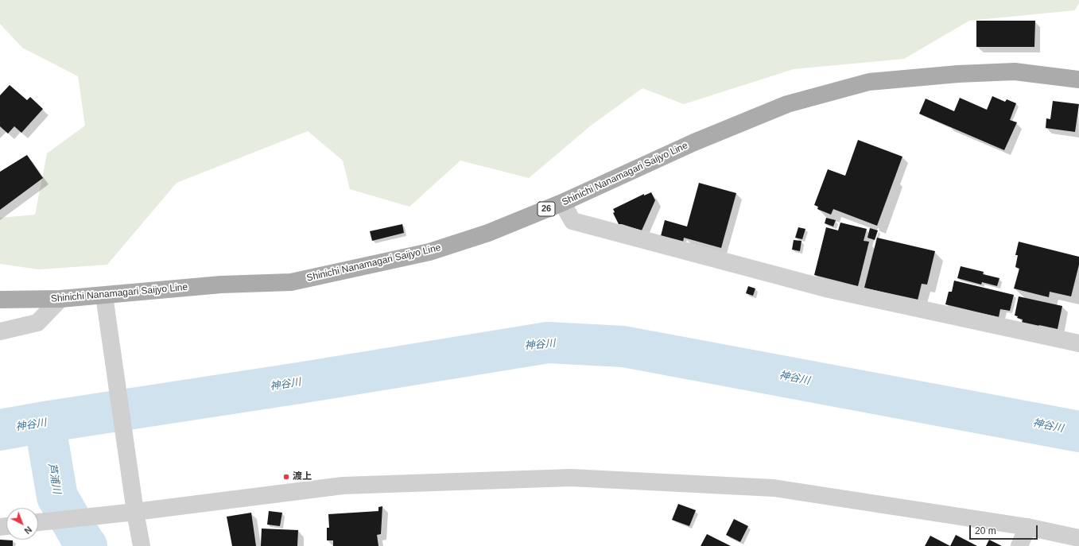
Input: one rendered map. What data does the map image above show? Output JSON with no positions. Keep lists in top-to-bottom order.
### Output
{
  "streets": {
    "main road": ["Shinichi Nanamagari Saijyo Line", "26"]
  },
  "water": ["神谷川", "芦浦川"],
  "places": ["渡上"],
  "scale_bar": "20 m",
  "north": "bottom right"
}
